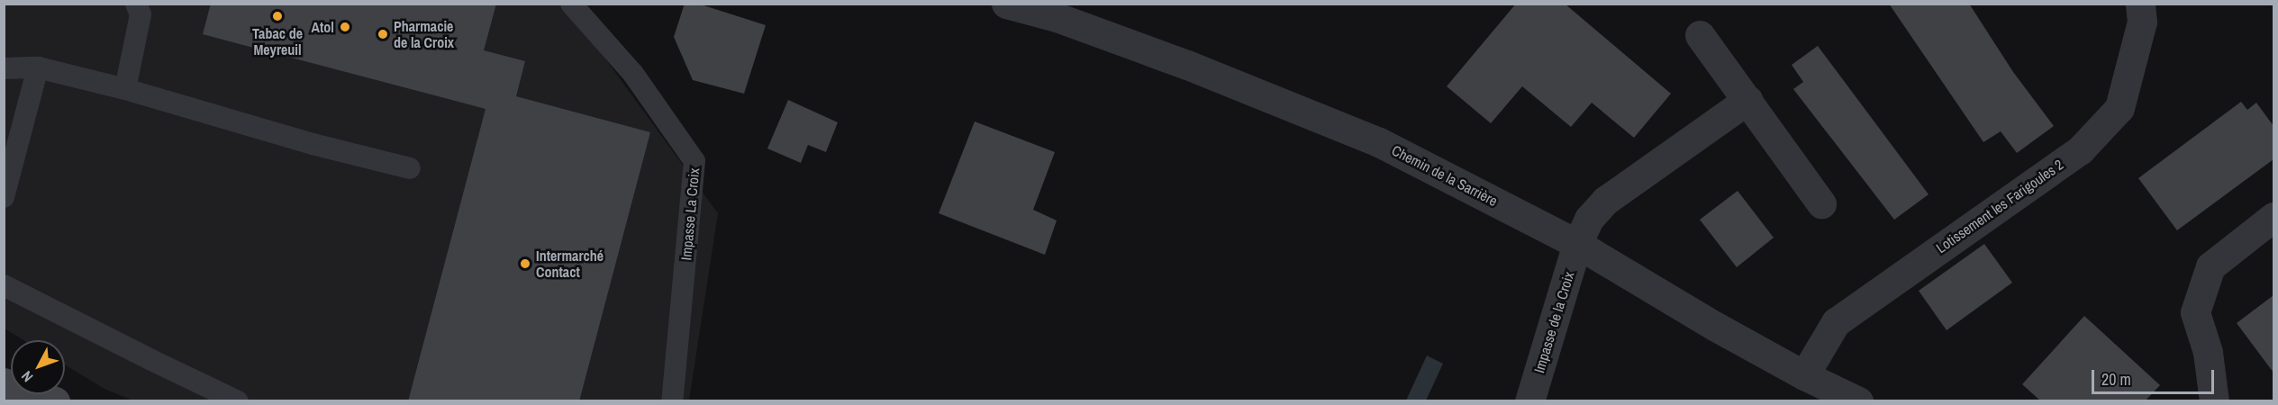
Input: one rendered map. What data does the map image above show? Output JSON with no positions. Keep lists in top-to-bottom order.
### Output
{
  "streets": {
    "street": ["Chemin de la Sarrière", "Lotissement les Farigoules 2", "Impasse de la Croix"],
    "lane": ["Impasse La Croix"]
  },
  "crossings": [
    ["Chemin de la Sarrière", "Lotissement les Farigoules 2"],
    ["Chemin de la Sarrière", "Impasse de la Croix"]
  ],
  "places": [
    "Tabac de Meyreuil",
    "Atol",
    "Pharmacie de la Croix",
    "Intermarché Contact"
  ],
  "scale_bar": "20 m",
  "north": "bottom left"
}
